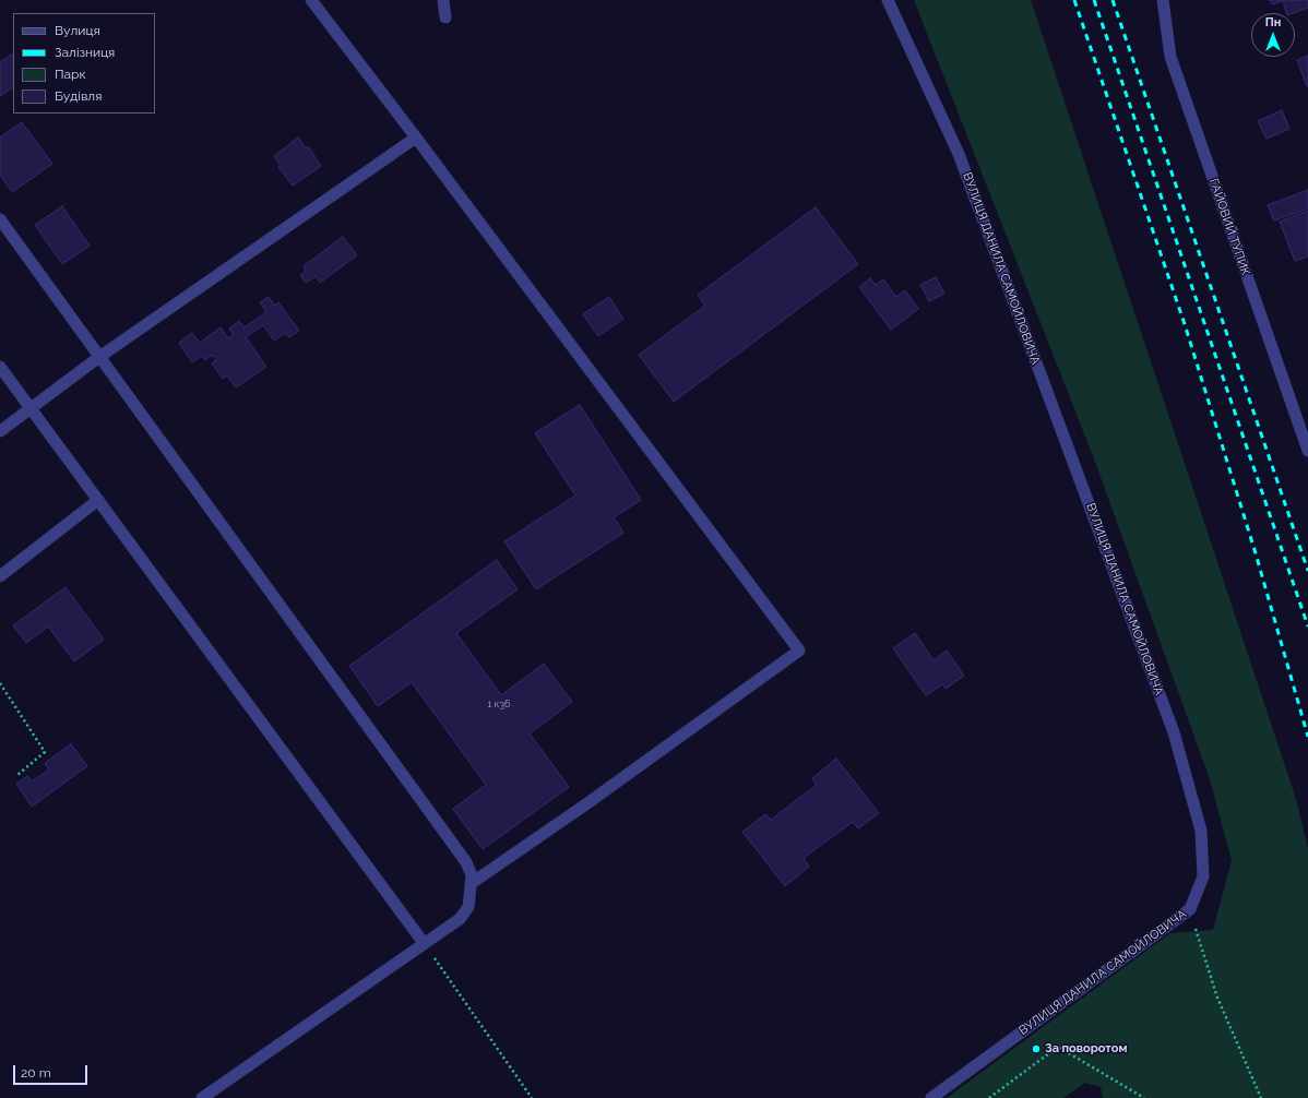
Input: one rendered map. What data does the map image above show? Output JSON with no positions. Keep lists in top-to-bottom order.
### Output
{
  "streets": {
    "street": ["ГАЙОВИЙ ТУПИК", "ВУЛИЦЯ ДАНИЛА САМОЙЛОВИЧА"]
  },
  "places": ["За поворотом"],
  "house_numbers": ["1 к36"],
  "legend": [
    "Вулиця",
    "Залізниця",
    "Парк",
    "Будівля"
  ],
  "scale_bar": "20 m",
  "north": "top"
}
